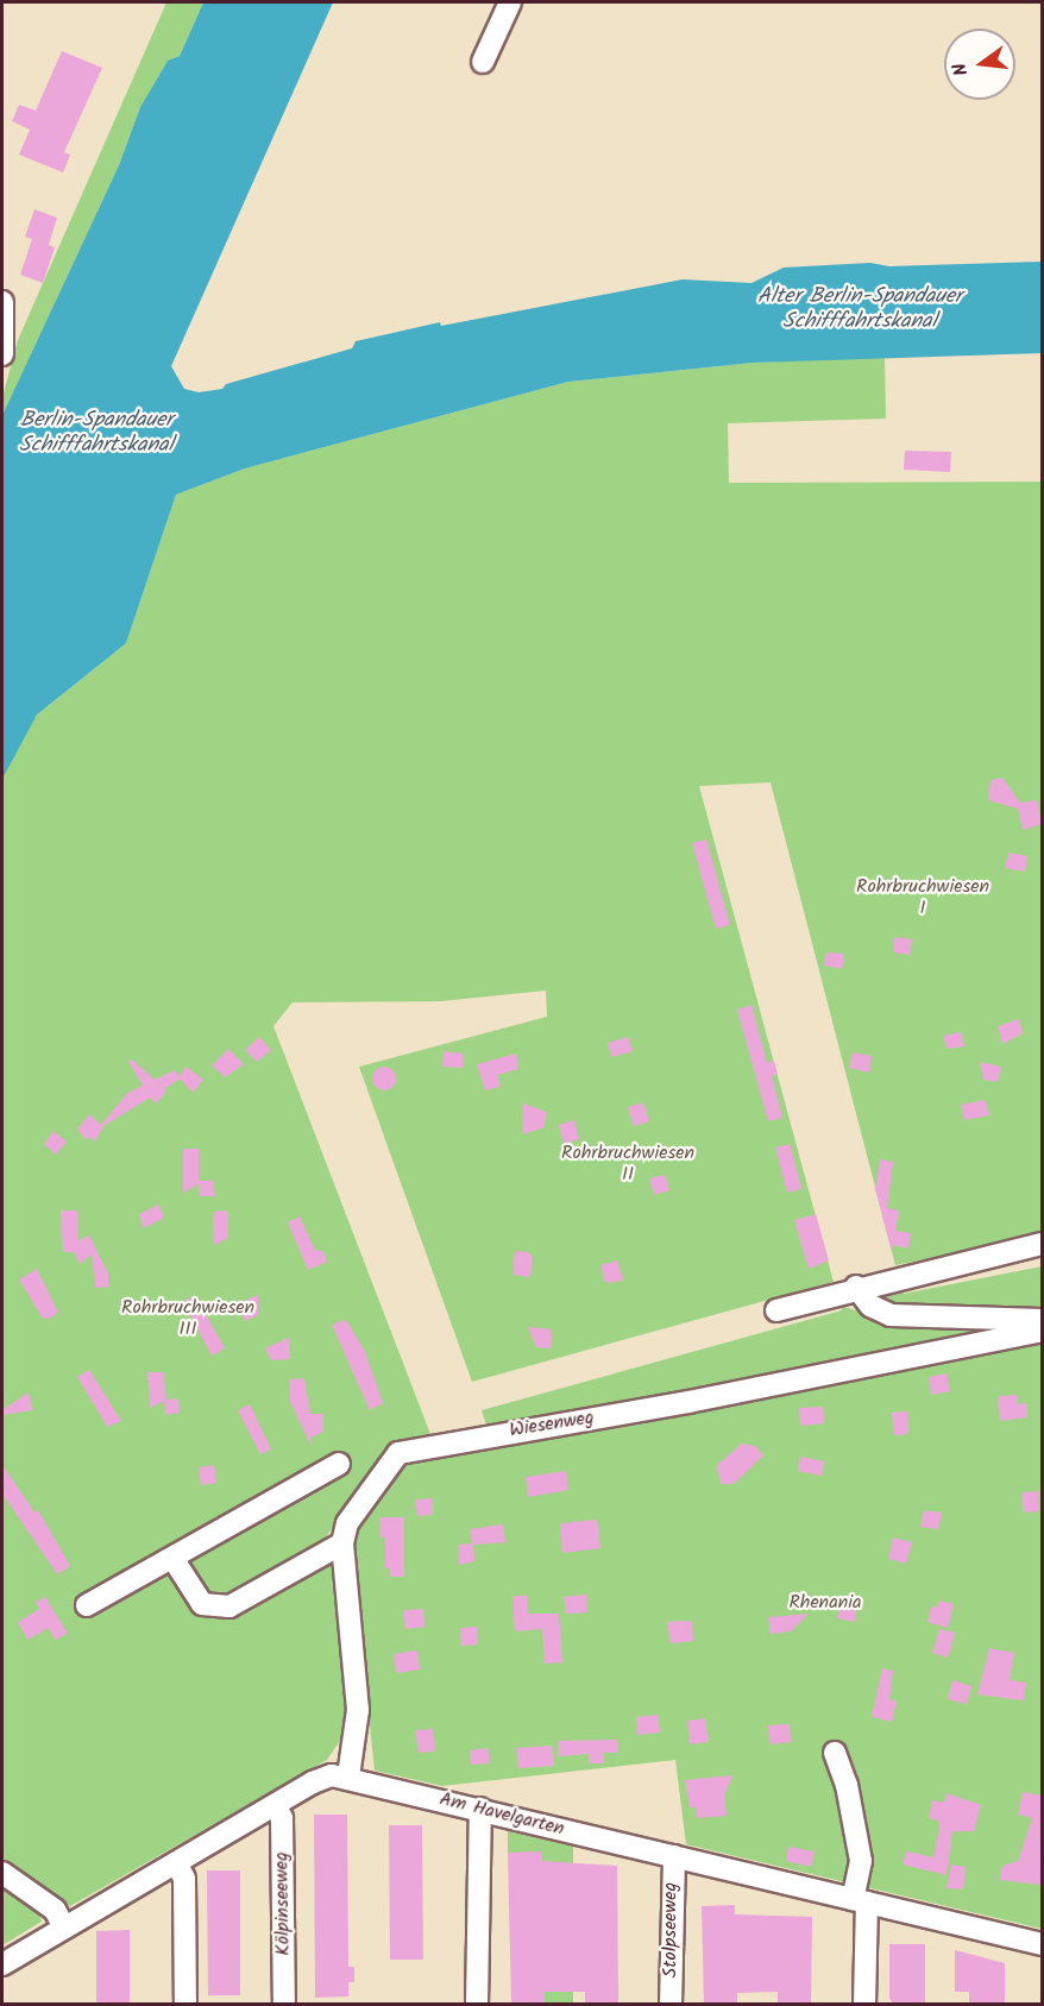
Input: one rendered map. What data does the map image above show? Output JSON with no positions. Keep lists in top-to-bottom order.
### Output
{
  "streets": {
    "street": [
      "Wiesenweg",
      "Am Havelgarten",
      "Kölpinseeweg",
      "Stolpseeweg"
    ]
  },
  "crossings": [
    ["Wiesenweg", "Am Havelgarten"],
    ["Am Havelgarten", "Kölpinseeweg"],
    ["Am Havelgarten", "Stolpseeweg"]
  ],
  "water": ["Alter Berlin-Spandauer Schifffahrtskanal", "Berlin-Spandauer Schifffahrtskanal"],
  "parks": [
    "Rohrbruchwiesen I",
    "Rohrbruchwiesen II",
    "Rohrbruchwiesen III",
    "Rhenania"
  ],
  "north": "left"
}
